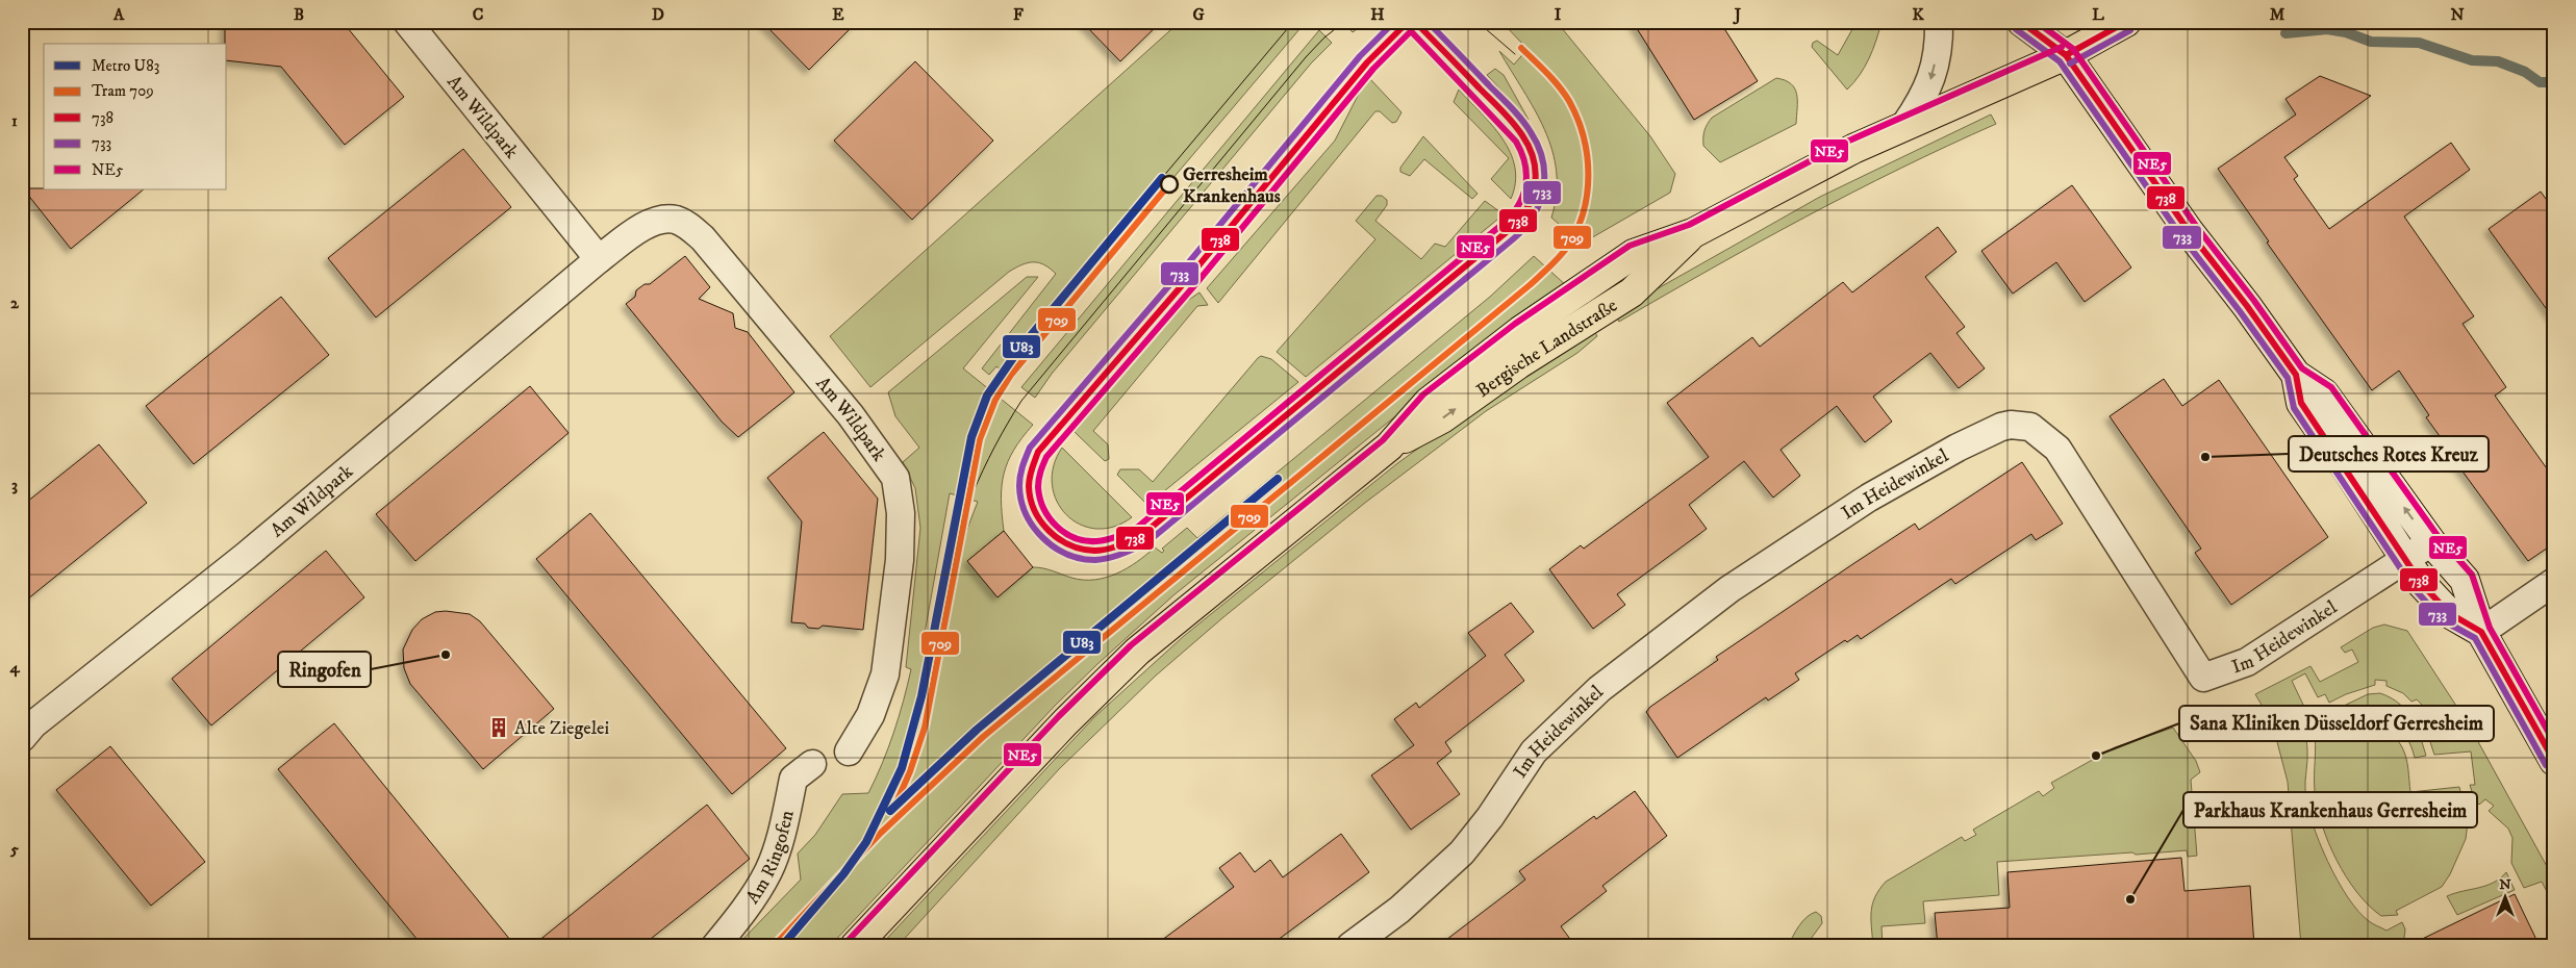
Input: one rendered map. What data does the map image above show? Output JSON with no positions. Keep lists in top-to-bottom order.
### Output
{
  "streets": {
    "main road": ["Bergische Landstraße"],
    "street": ["Am Wildpark", "Im Heidewinkel", "Am Ringofen"]
  },
  "places": {
    "other": [
      "Gerresheim Krankenhaus",
      "Deutsches Rotes Kreuz",
      "Ringofen",
      "Sana Kliniken Düsseldorf Gerresheim",
      "Parkhaus Krankenhaus Gerresheim"
    ],
    "building": ["Alte Ziegelei"]
  },
  "lines": [
    "transit line 738",
    "transit line 733",
    "transit line NE5",
    "tram line 709",
    "metro line U83"
  ],
  "legend": [
    "Metro U83",
    "Tram 709",
    "738",
    "733",
    "NE5"
  ],
  "north": "top",
  "grid": {
    "columns": [
      "A",
      "B",
      "C",
      "D",
      "E",
      "F",
      "G",
      "H",
      "I",
      "J",
      "K",
      "L",
      "M",
      "N"
    ],
    "rows": [
      "1",
      "2",
      "3",
      "4",
      "5"
    ]
  }
}
